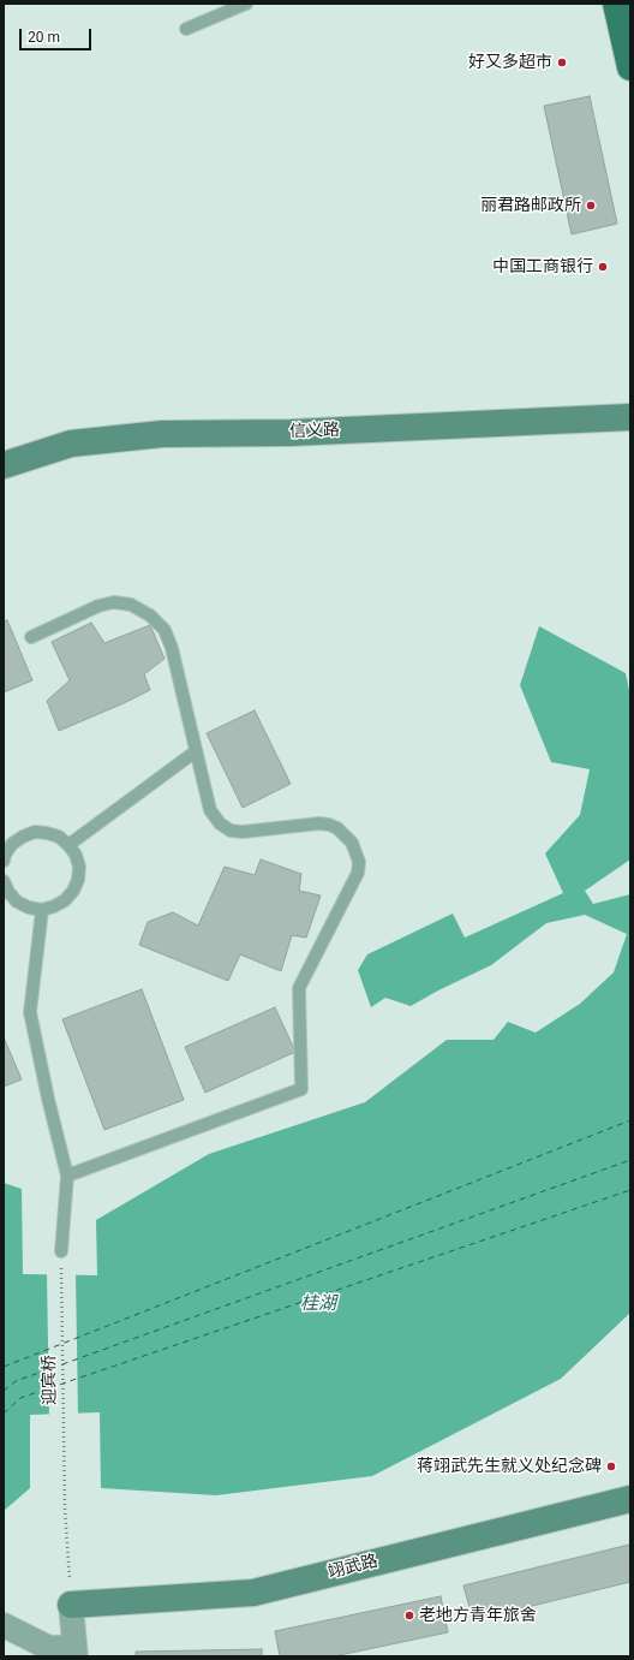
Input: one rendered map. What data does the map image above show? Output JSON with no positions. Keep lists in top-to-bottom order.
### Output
{
  "streets": {
    "main road": ["信义路", "翊武路"],
    "path": ["迎宾桥"]
  },
  "crossings": [
    ["迎宾桥", "翊武路"]
  ],
  "water": ["桂湖"],
  "places": [
    "好又多超市",
    "丽君路邮政所",
    "中国工商银行",
    "蒋翊武先生就义处纪念碑",
    "老地方青年旅舍"
  ],
  "scale_bar": "20 m"
}
